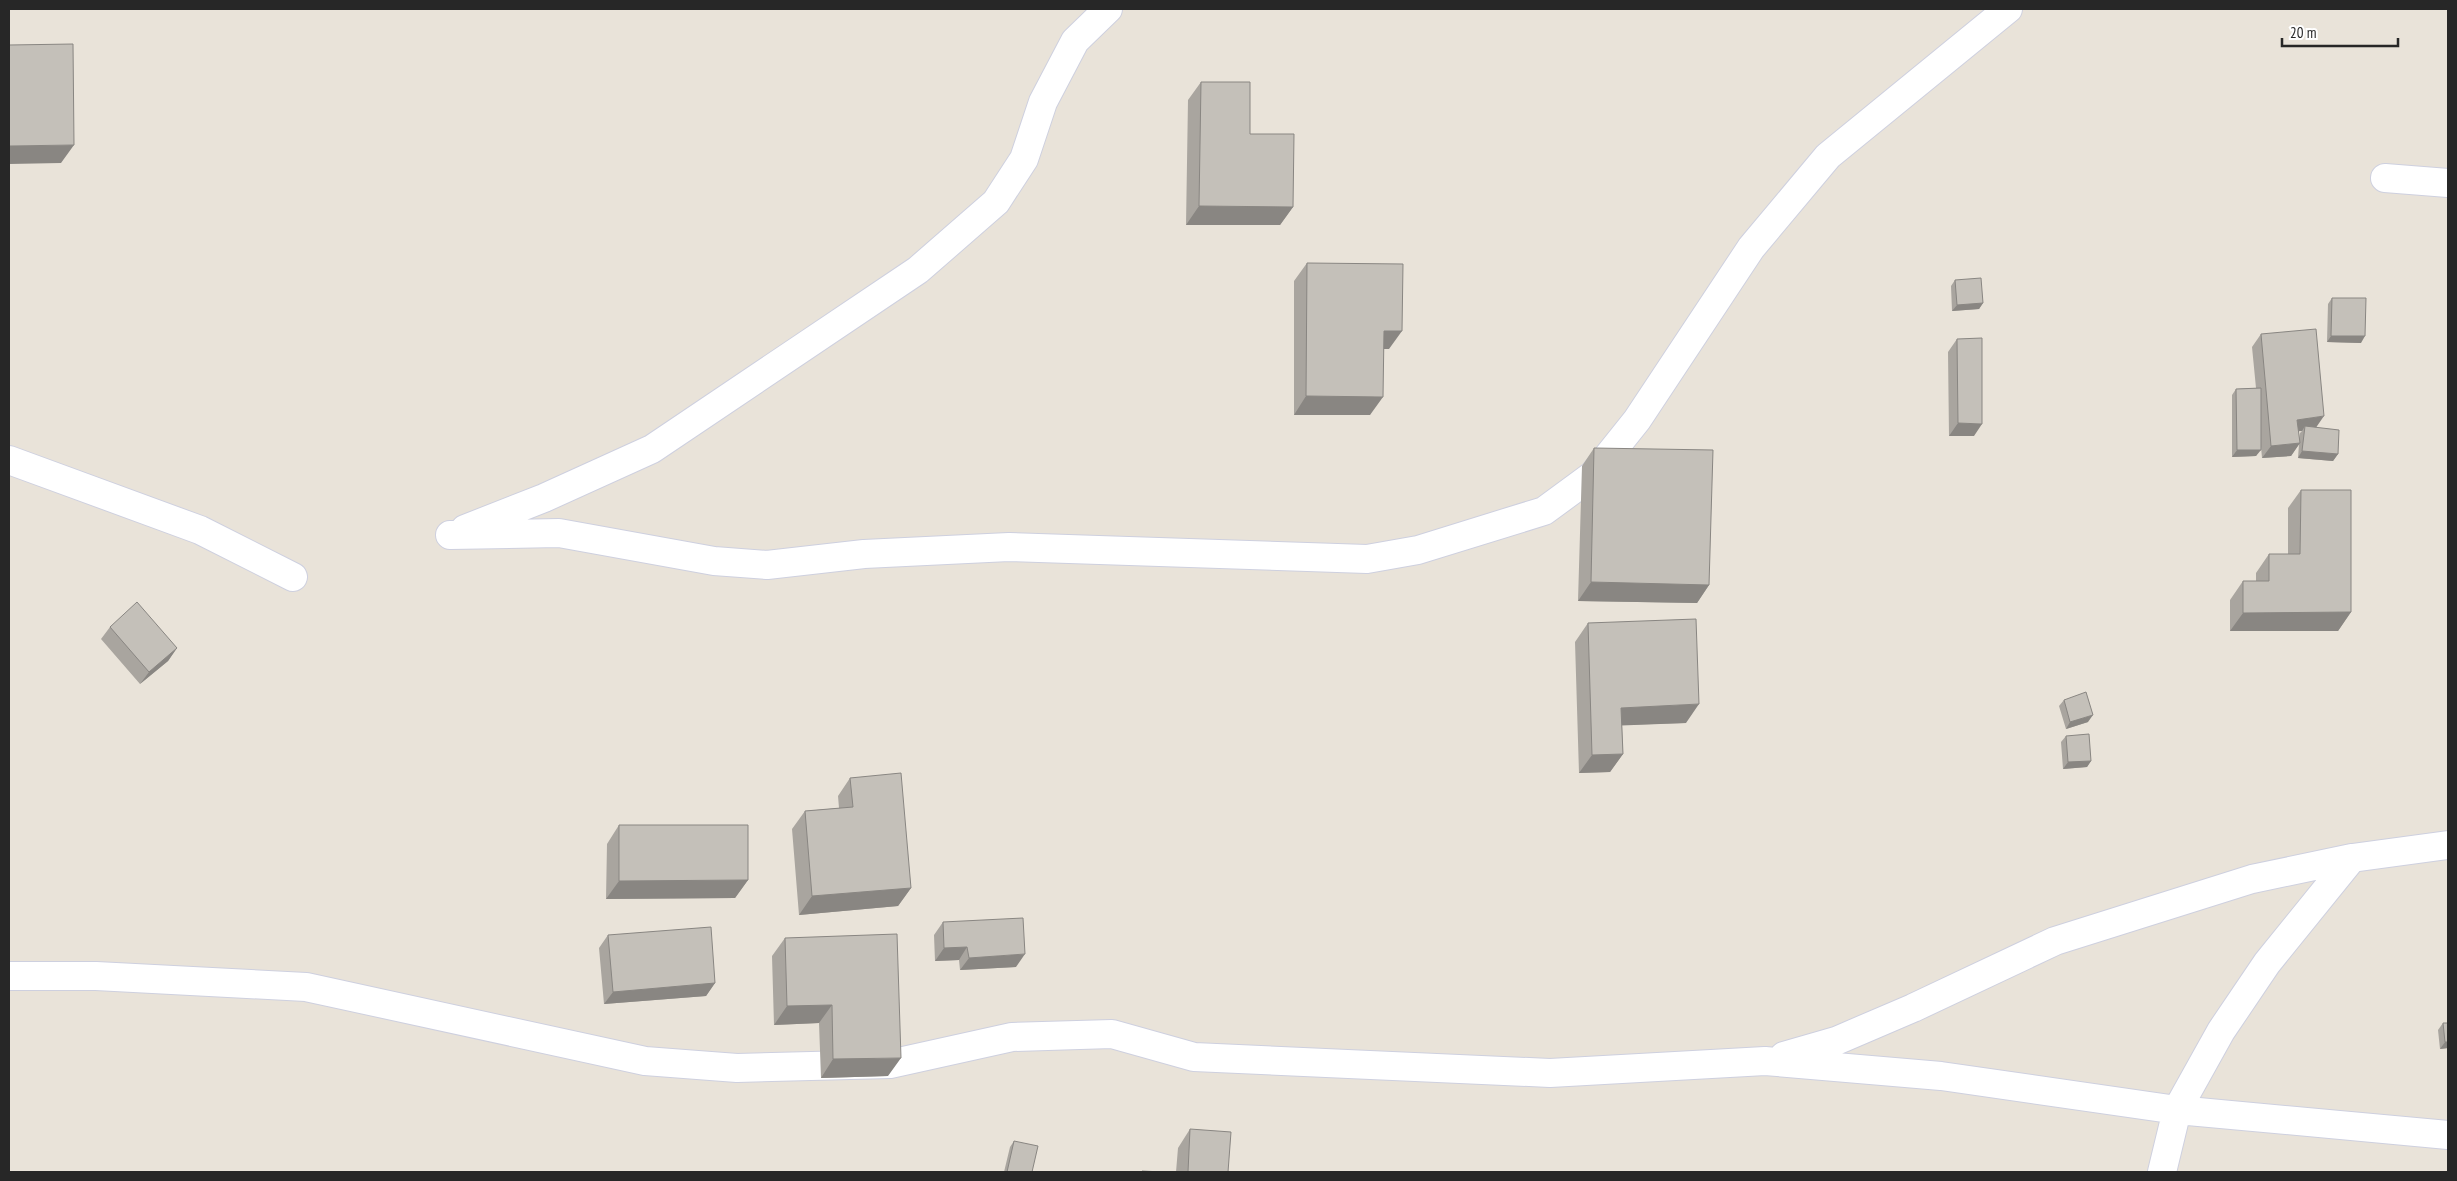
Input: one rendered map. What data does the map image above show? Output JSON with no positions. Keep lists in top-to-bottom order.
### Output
{
  "scale_bar": "20 m"
}
